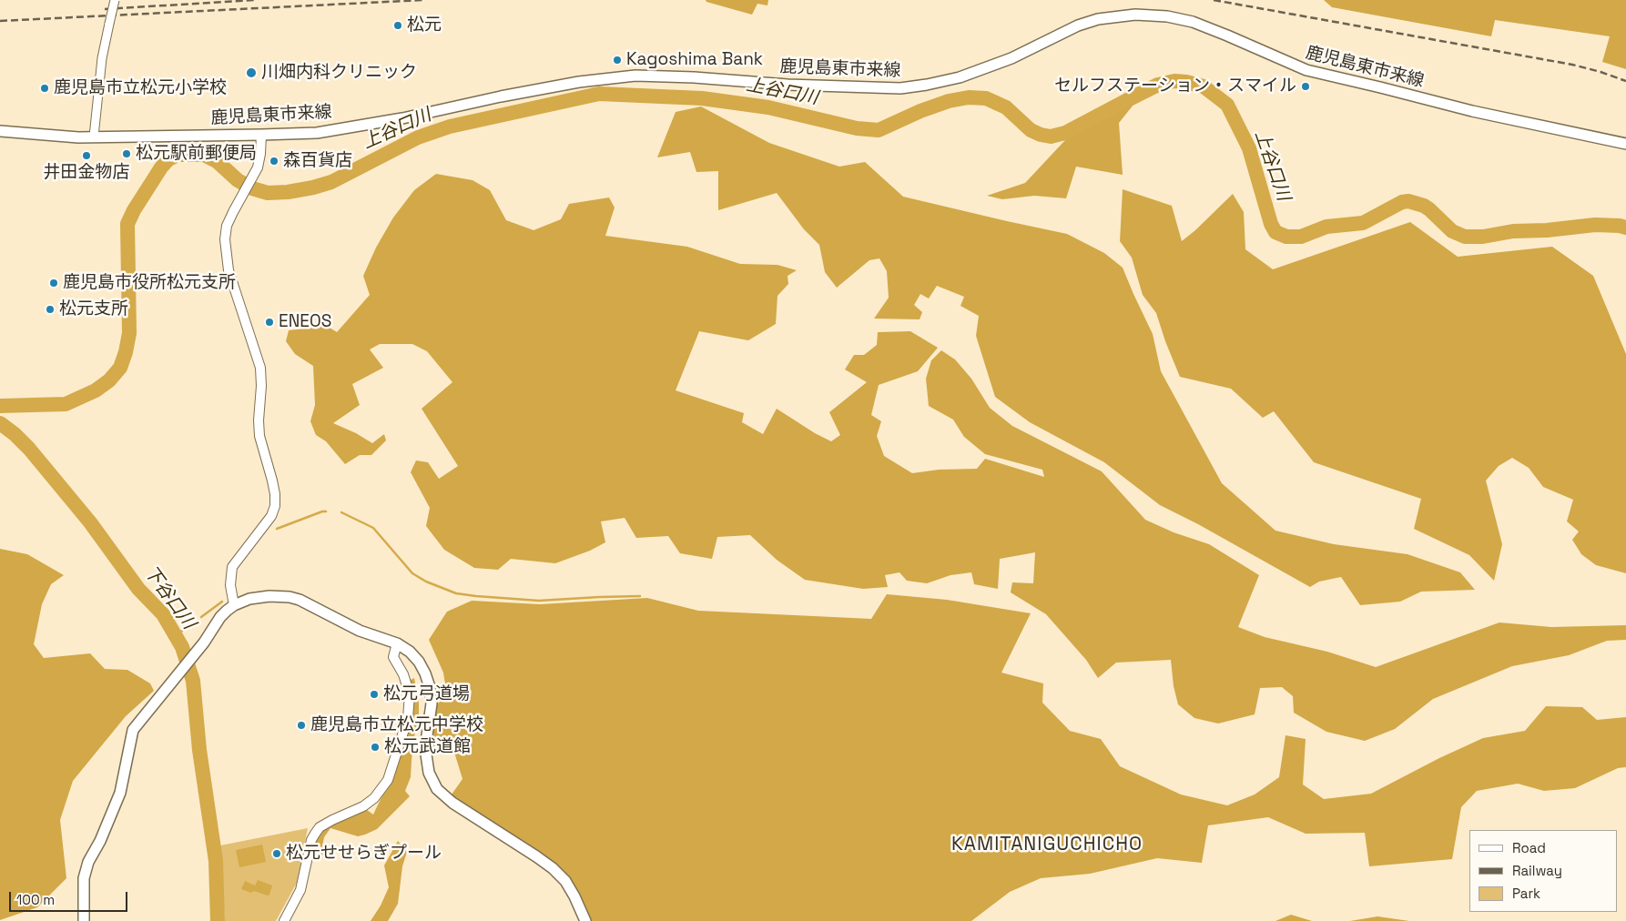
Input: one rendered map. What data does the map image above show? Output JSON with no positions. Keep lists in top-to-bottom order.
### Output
{
  "streets": {
    "main road": ["鹿児島東市来線"]
  },
  "districts": ["KAMITANIGUCHICHO"],
  "water": ["上谷口川", "下谷口川"],
  "places": [
    "松元",
    "Kagoshima Bank",
    "川畑内科クリニック",
    "セルフステーション・スマイル",
    "鹿児島市立松元小学校",
    "松元駅前郵便局",
    "井田金物店",
    "森百貨店",
    "鹿児島市役所松元支所",
    "松元支所",
    "ENEOS",
    "松元弓道場",
    "鹿児島市立松元中学校",
    "松元武道館",
    "松元せせらぎプール"
  ],
  "legend": ["Road", "Railway", "Park"],
  "scale_bar": "100 m"
}
